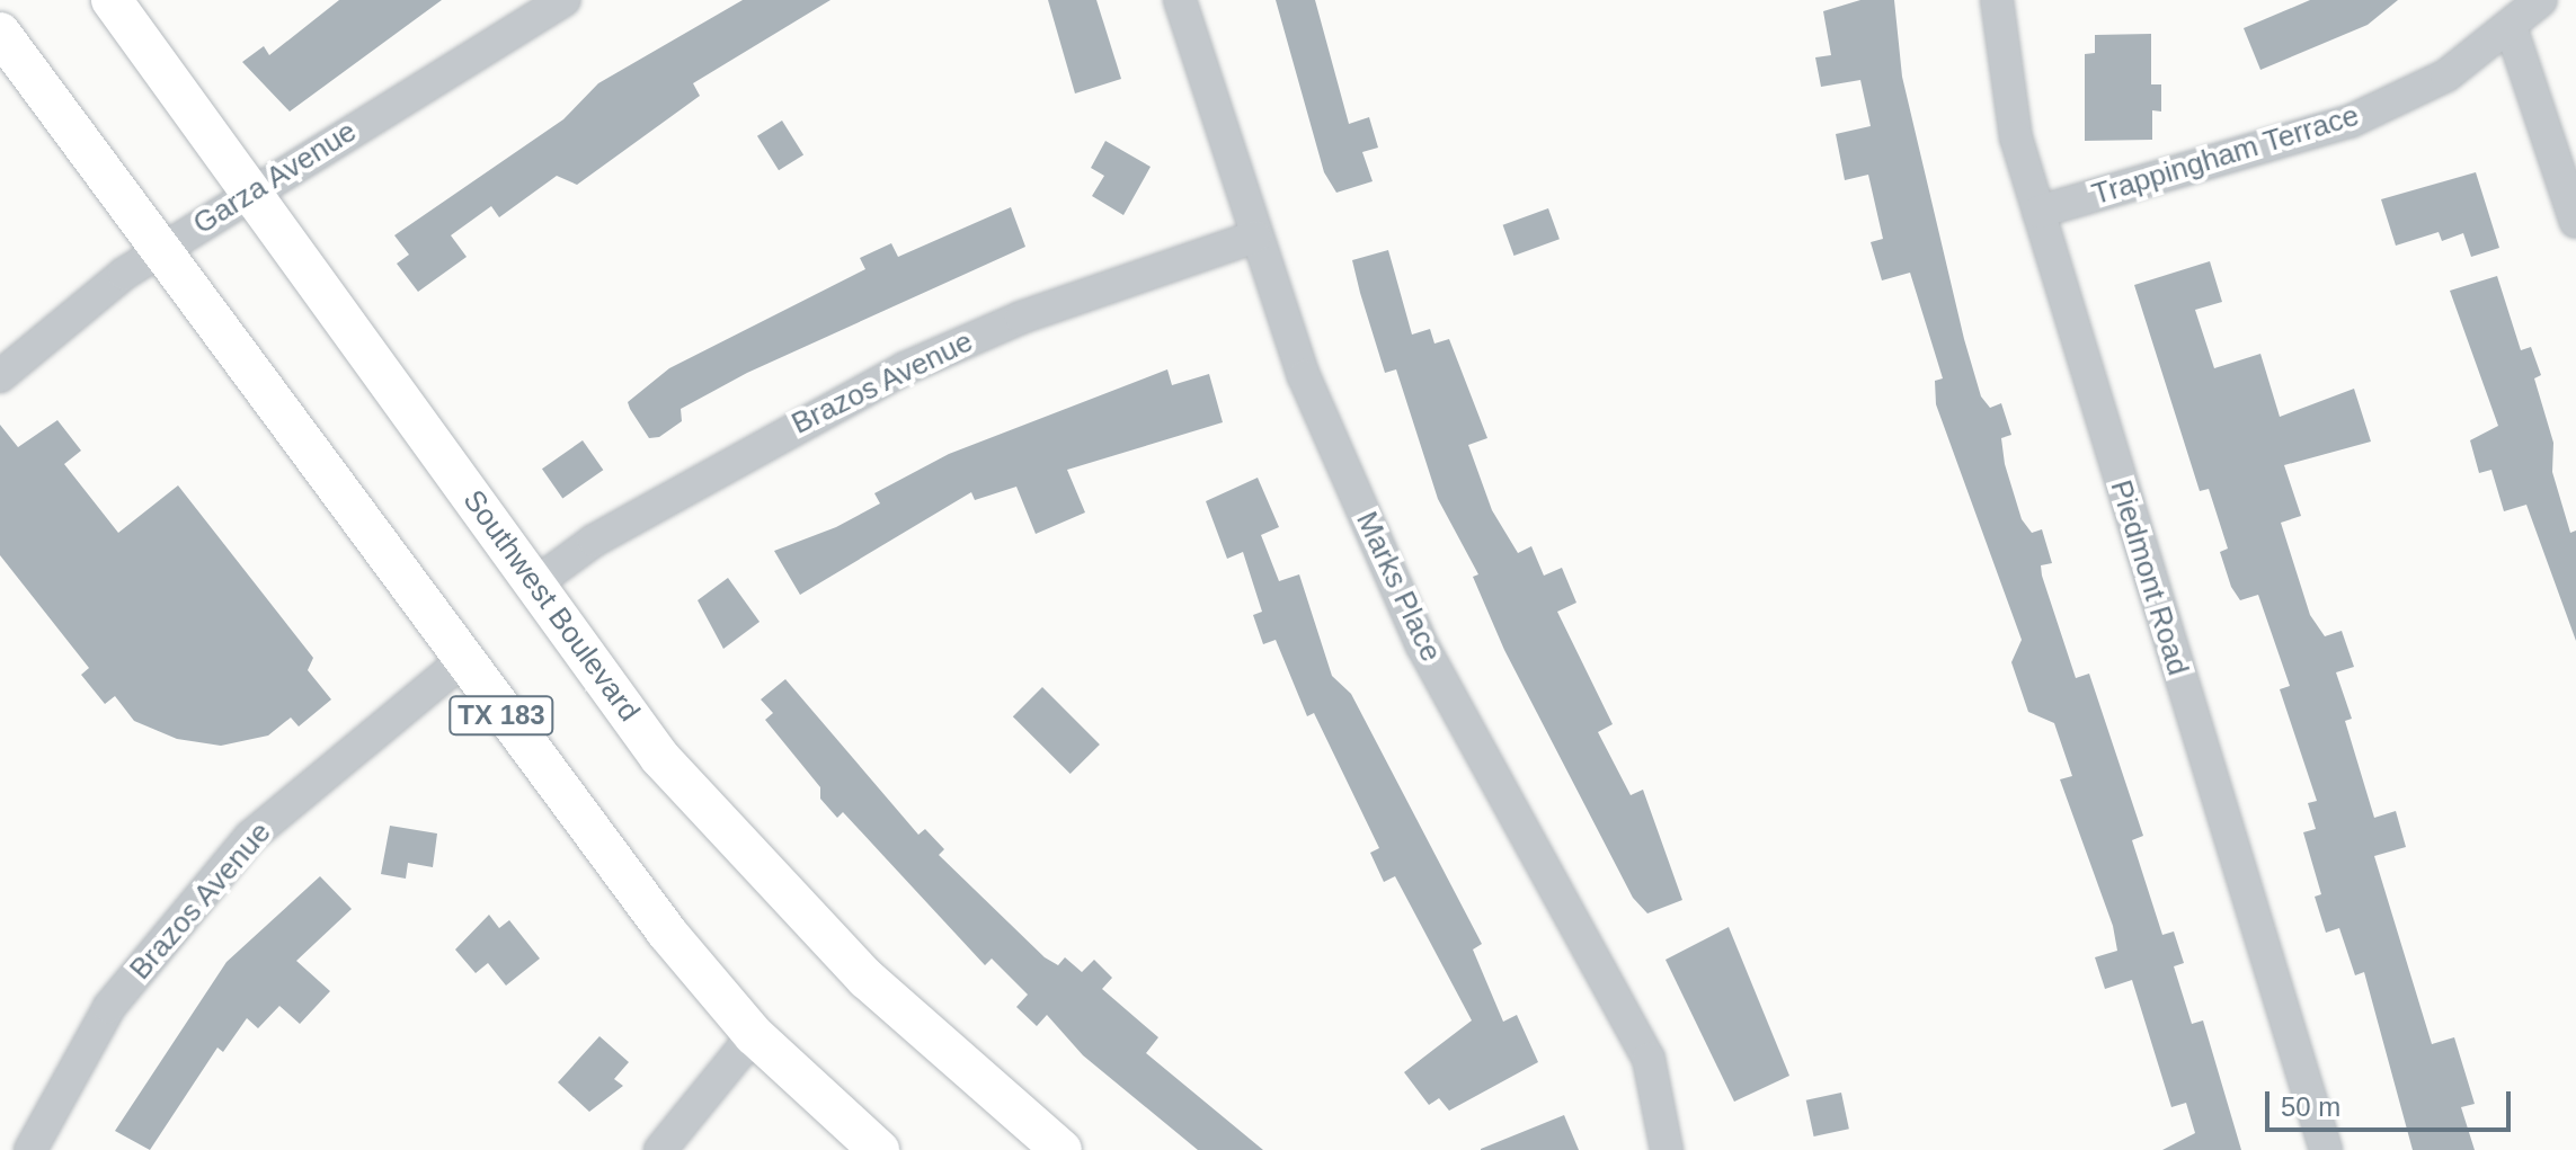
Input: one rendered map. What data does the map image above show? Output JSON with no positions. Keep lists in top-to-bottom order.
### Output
{
  "streets": {
    "main road": ["Southwest Boulevard", "TX 183"],
    "street": [
      "Trappingham Terrace",
      "Garza Avenue",
      "Brazos Avenue",
      "Piedmont Road",
      "Marks Place"
    ]
  },
  "crossings": [
    ["Trappingham Terrace", "Piedmont Road"],
    ["Garza Avenue", "Southwest Boulevard"],
    ["Garza Avenue", "TX 183"],
    ["Brazos Avenue", "Marks Place"],
    ["Brazos Avenue", "Southwest Boulevard"],
    ["Brazos Avenue", "TX 183"]
  ],
  "scale_bar": "50 m"
}
